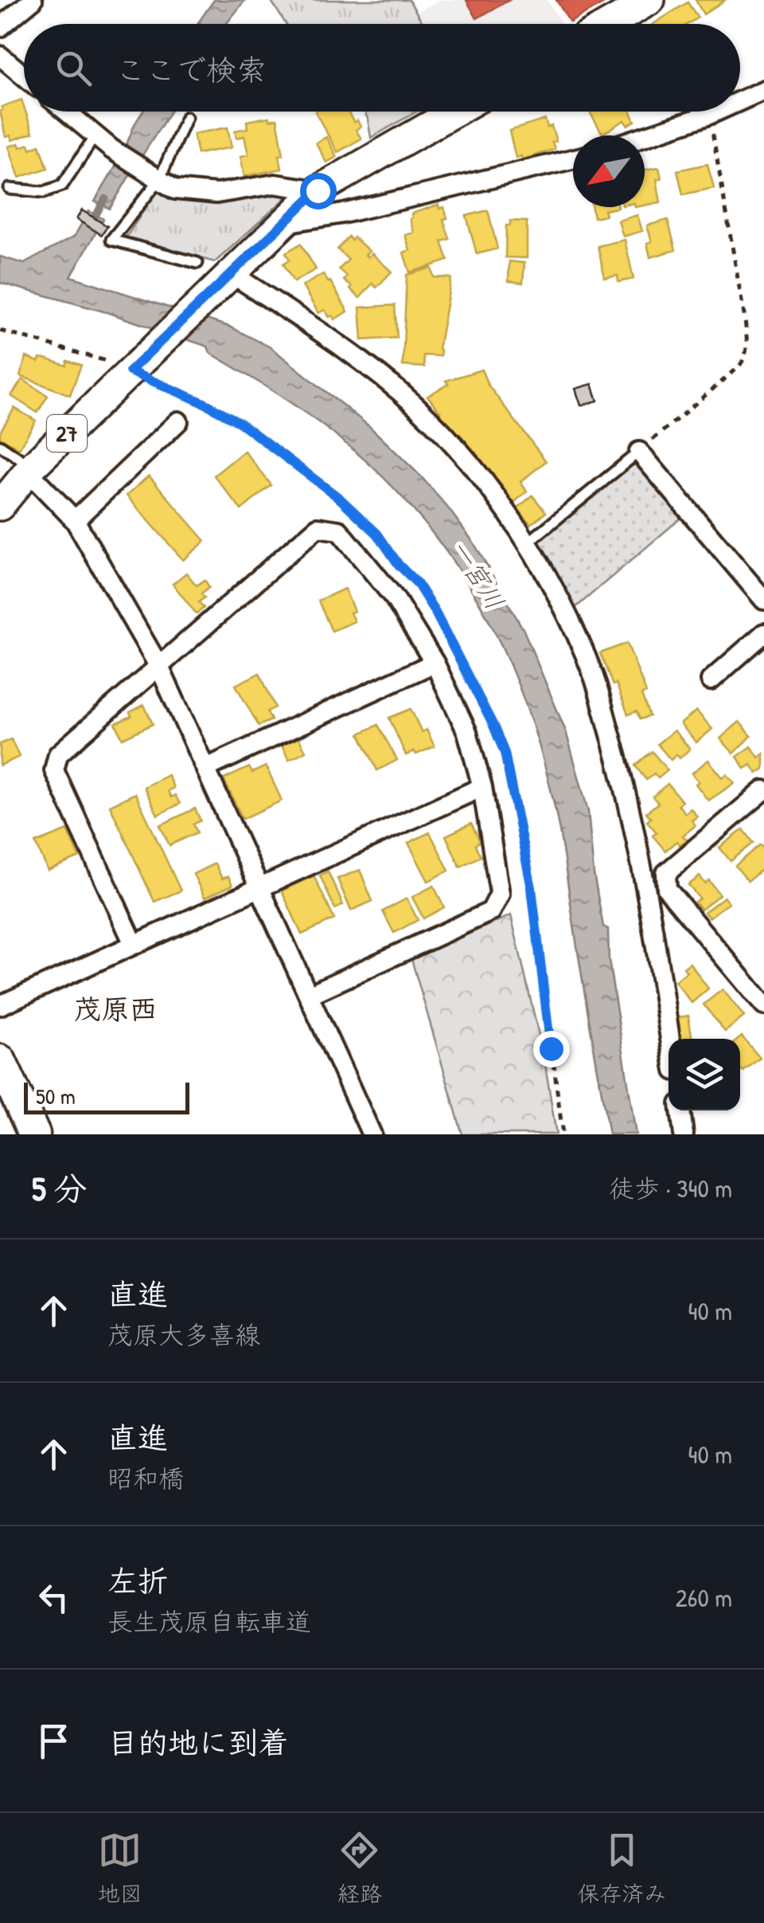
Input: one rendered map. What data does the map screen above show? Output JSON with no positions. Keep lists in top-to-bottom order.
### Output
{
  "streets": {
    "main road": ["27"]
  },
  "districts": ["茂原西"],
  "water": ["一宮川"],
  "scale_bar": "50 m",
  "north": "bottom left",
  "page": {
    "search": "ここで検索",
    "scale": "50 m",
    "heading": ["5 分", "徒歩 · 340 m"],
    "list": [
      ["直進", "茂原大多喜線", "40 m"],
      ["直進", "昭和橋", "40 m"],
      ["左折", "長生茂原自転車道", "260 m"],
      "目的地に到着"
    ],
    "nav": ["地図", "経路", "保存済み"]
  }
}
